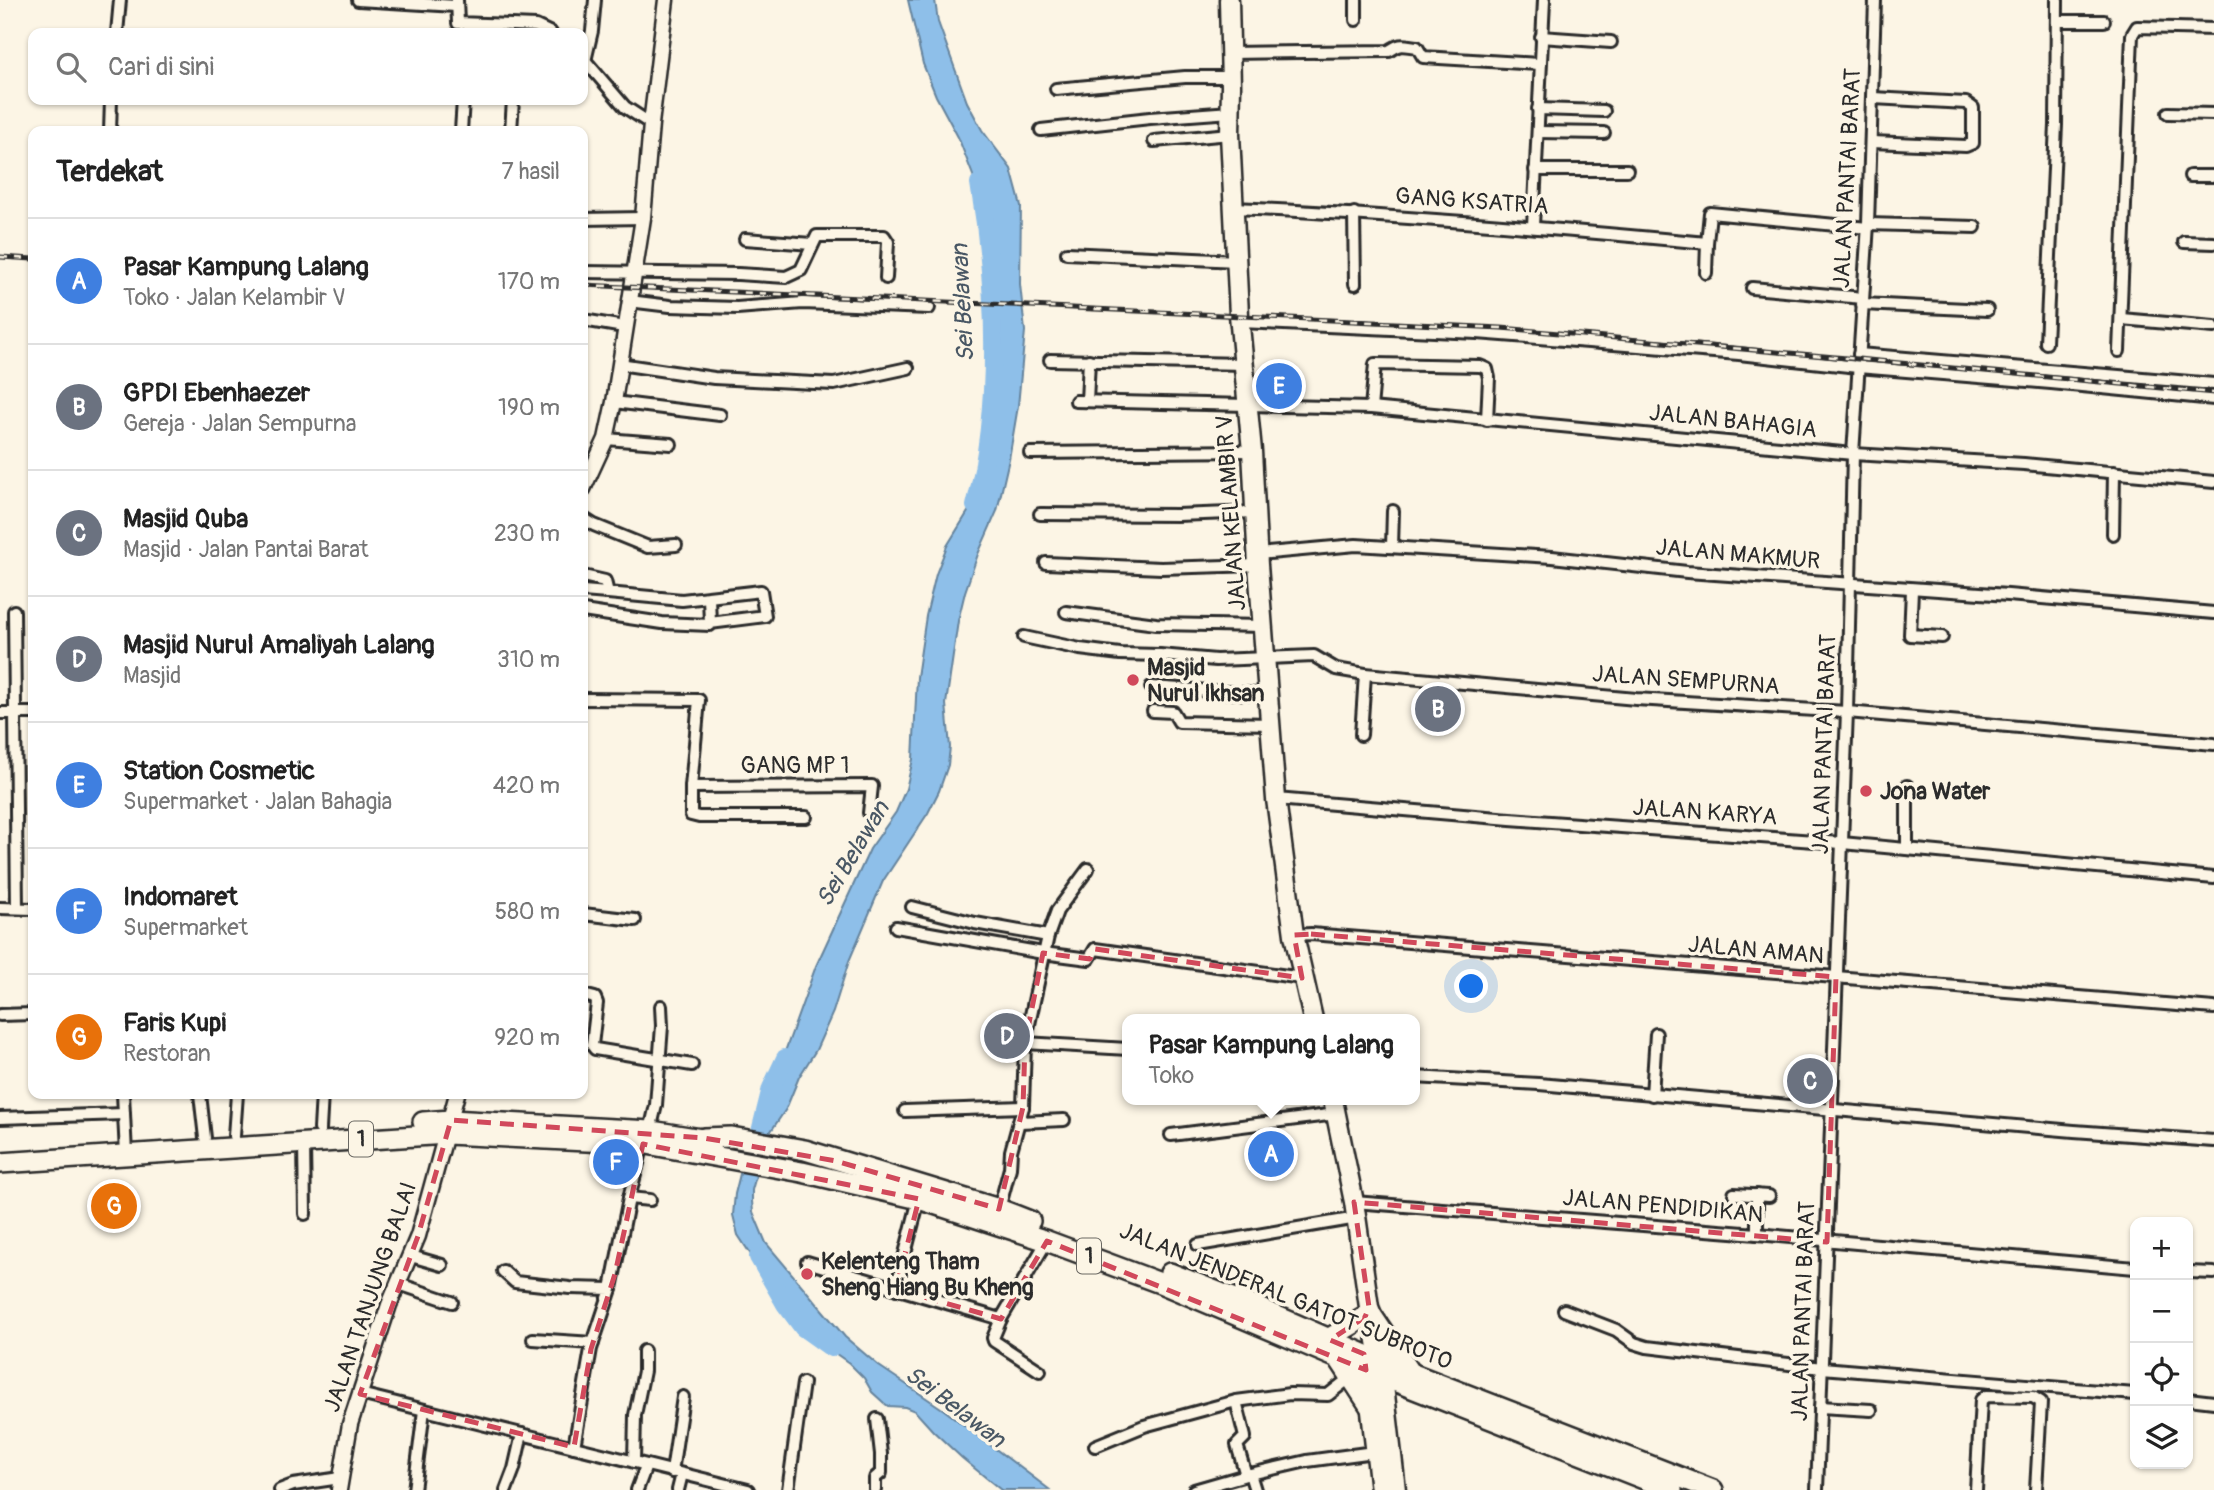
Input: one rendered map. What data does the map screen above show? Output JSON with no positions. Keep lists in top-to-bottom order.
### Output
{
  "streets": {
    "highway": ["1", "JALAN JENDERAL GATOT SUBROTO"],
    "main road": ["JALAN KELAMBIR V"],
    "street": [
      "JALAN PANTAI BARAT",
      "GANG KSATRIA",
      "JALAN BAHAGIA",
      "JALAN MAKMUR",
      "JALAN SEMPURNA",
      "GANG MP 1",
      "JALAN KARYA",
      "JALAN AMAN",
      "JALAN PENDIDIKAN",
      "JALAN TANJUNG BALAI"
    ]
  },
  "crossings": [
    ["JALAN PANTAI BARAT", "JALAN BAHAGIA"],
    ["JALAN PANTAI BARAT", "JALAN MAKMUR"],
    ["JALAN PANTAI BARAT", "JALAN SEMPURNA"],
    ["JALAN PANTAI BARAT", "JALAN KARYA"],
    ["JALAN PANTAI BARAT", "JALAN AMAN"],
    ["JALAN PANTAI BARAT", "JALAN PENDIDIKAN"],
    ["GANG KSATRIA", "JALAN KELAMBIR V"],
    ["JALAN BAHAGIA", "JALAN KELAMBIR V"],
    ["JALAN KELAMBIR V", "JALAN MAKMUR"],
    ["JALAN KELAMBIR V", "JALAN SEMPURNA"],
    ["JALAN KELAMBIR V", "JALAN KARYA"],
    ["JALAN KELAMBIR V", "JALAN AMAN"],
    ["1", "JALAN JENDERAL GATOT SUBROTO"],
    ["1", "JALAN TANJUNG BALAI"]
  ],
  "water": ["Sei Belawan"],
  "places": ["Masjid Nurul Ikhsan", "Jona Water", "Kelenteng Tham Sheng Hiang Bu Kheng"],
  "page": {
    "search": "Cari di sini",
    "heading": ["Terdekat", "7 hasil"],
    "list": [
      {
        "mark": "A",
        "name": "Pasar Kampung Lalang",
        "note": "Toko · Jalan Kelambir V",
        "value": "170 m"
      },
      {
        "mark": "B",
        "name": "GPDI Ebenhaezer",
        "note": "Gereja · Jalan Sempurna",
        "value": "190 m"
      },
      {
        "mark": "C",
        "name": "Masjid Quba",
        "note": "Masjid · Jalan Pantai Barat",
        "value": "230 m"
      },
      {
        "mark": "D",
        "name": "Masjid Nurul Amaliyah Lalang",
        "note": "Masjid",
        "value": "310 m"
      },
      {
        "mark": "E",
        "name": "Station Cosmetic",
        "note": "Supermarket · Jalan Bahagia",
        "value": "420 m"
      },
      {
        "mark": "F",
        "name": "Indomaret",
        "note": "Supermarket",
        "value": "580 m"
      },
      {
        "mark": "G",
        "name": "Faris Kupi",
        "note": "Restoran",
        "value": "920 m"
      }
    ],
    "pins": [
      "E",
      "B",
      "D",
      "C",
      "A",
      "F",
      "G"
    ],
    "popup": ["Pasar Kampung Lalang", "Toko"],
    "map_buttons": ["+", "−"]
  }
}
